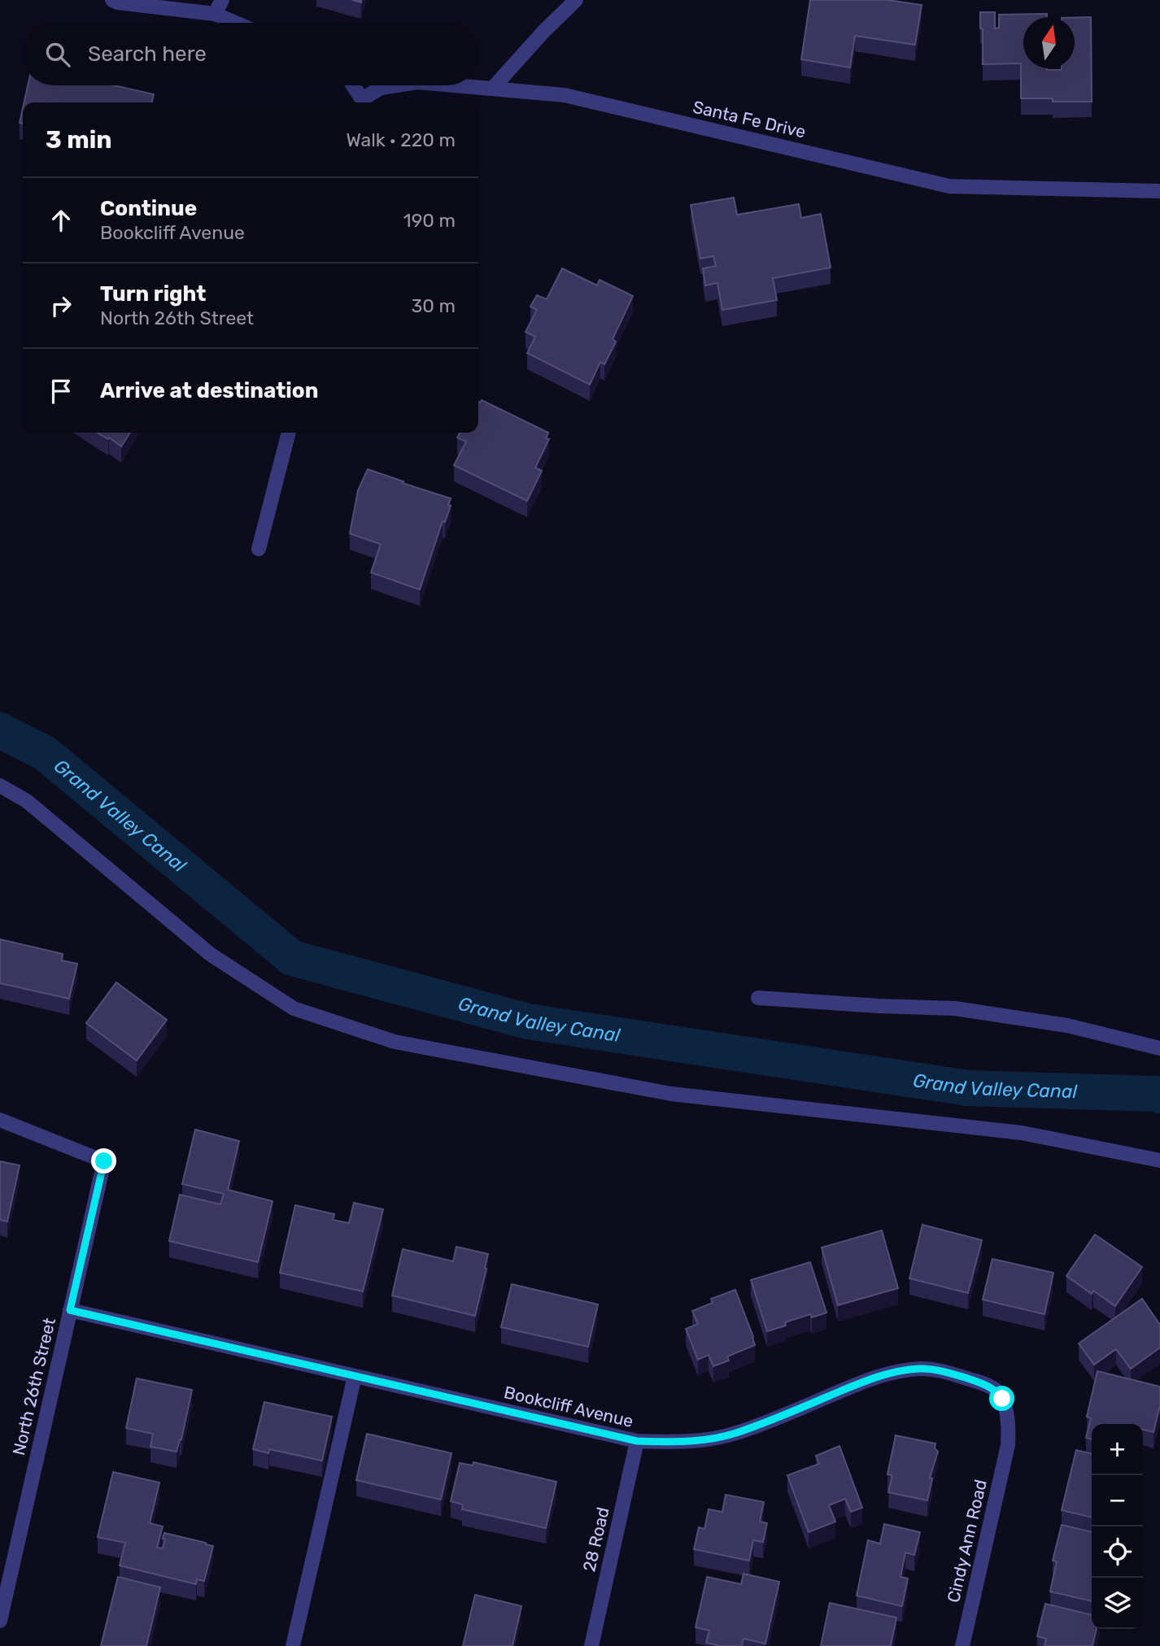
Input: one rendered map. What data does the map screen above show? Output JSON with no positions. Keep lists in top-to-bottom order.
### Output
{
  "streets": {
    "street": [
      "Santa Fe Drive",
      "North 26th Street",
      "Bookcliff Avenue",
      "28 Road",
      "Cindy Ann Road"
    ]
  },
  "crossings": [
    ["North 26th Street", "Bookcliff Avenue"],
    ["Bookcliff Avenue", "28 Road"],
    ["Bookcliff Avenue", "Cindy Ann Road"]
  ],
  "water": ["Grand Valley Canal"],
  "north": "top",
  "page": {
    "search": "Search here",
    "heading": ["3 min", "Walk · 220 m"],
    "list": [
      ["Continue", "Bookcliff Avenue", "190 m"],
      ["Turn right", "North 26th Street", "30 m"],
      "Arrive at destination"
    ],
    "map_buttons": ["+", "−"]
  }
}
